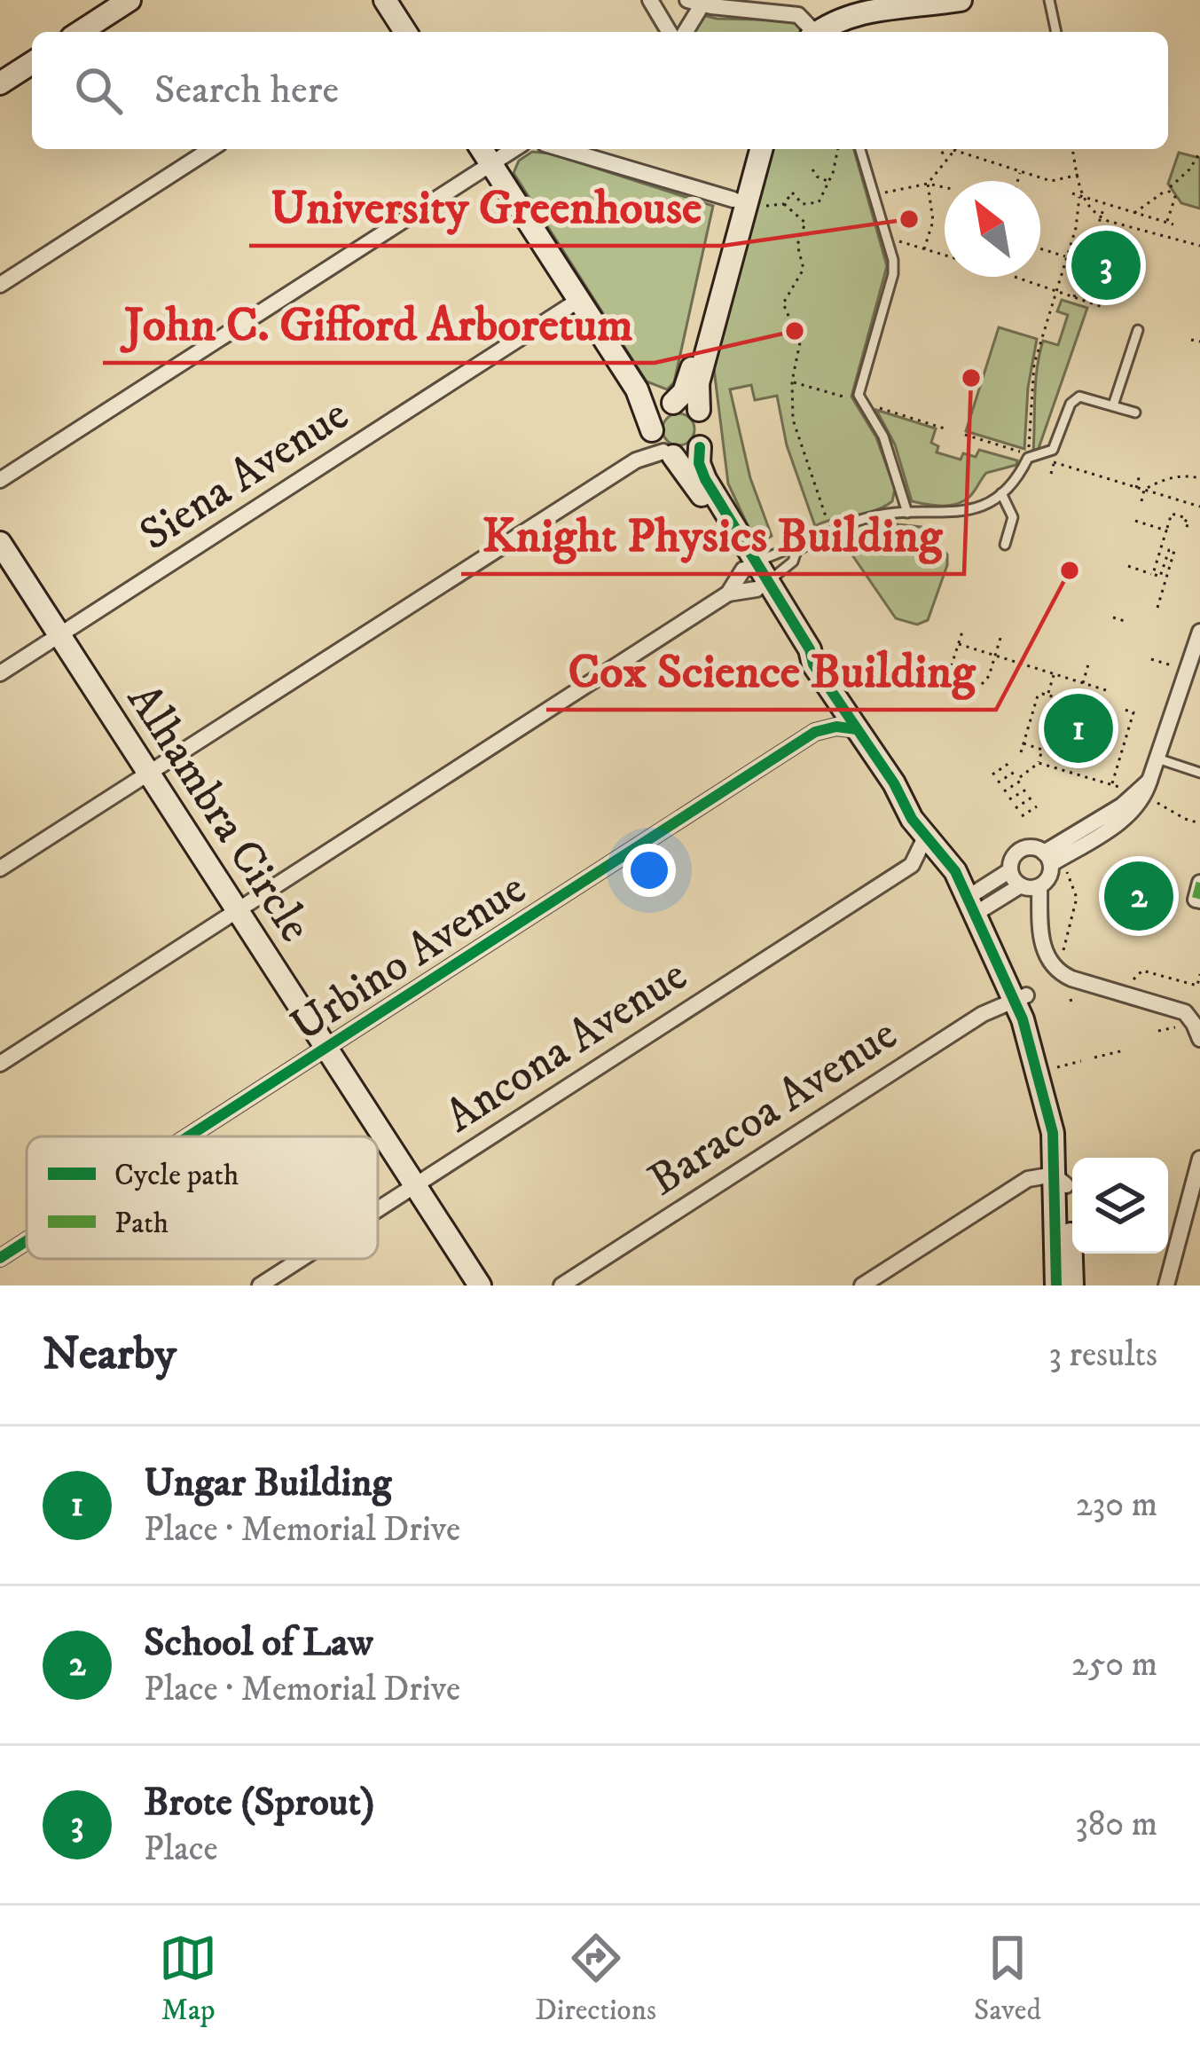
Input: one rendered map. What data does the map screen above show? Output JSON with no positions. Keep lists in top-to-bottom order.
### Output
{
  "streets": {
    "street": [
      "Siena Avenue",
      "Alhambra Circle",
      "Urbino Avenue",
      "Ancona Avenue",
      "Baracoa Avenue"
    ]
  },
  "crossings": [
    ["Siena Avenue", "Alhambra Circle"],
    ["Alhambra Circle", "Urbino Avenue"],
    ["Alhambra Circle", "Ancona Avenue"]
  ],
  "places": [
    "University Greenhouse",
    "John C. Gifford Arboretum",
    "Knight Physics Building",
    "Cox Science Building"
  ],
  "legend": ["Cycle path", "Path"],
  "north": "top left",
  "page": {
    "search": "Search here",
    "pins": ["3", "1", "2"],
    "heading": ["Nearby", "3 results"],
    "list": [
      {
        "mark": "1",
        "name": "Ungar Building",
        "note": "Place · Memorial Drive",
        "value": "230 m"
      },
      {
        "mark": "2",
        "name": "School of Law",
        "note": "Place · Memorial Drive",
        "value": "250 m"
      },
      {
        "mark": "3",
        "name": "Brote (Sprout)",
        "note": "Place",
        "value": "380 m"
      }
    ],
    "nav": ["Map", "Directions", "Saved"]
  }
}
